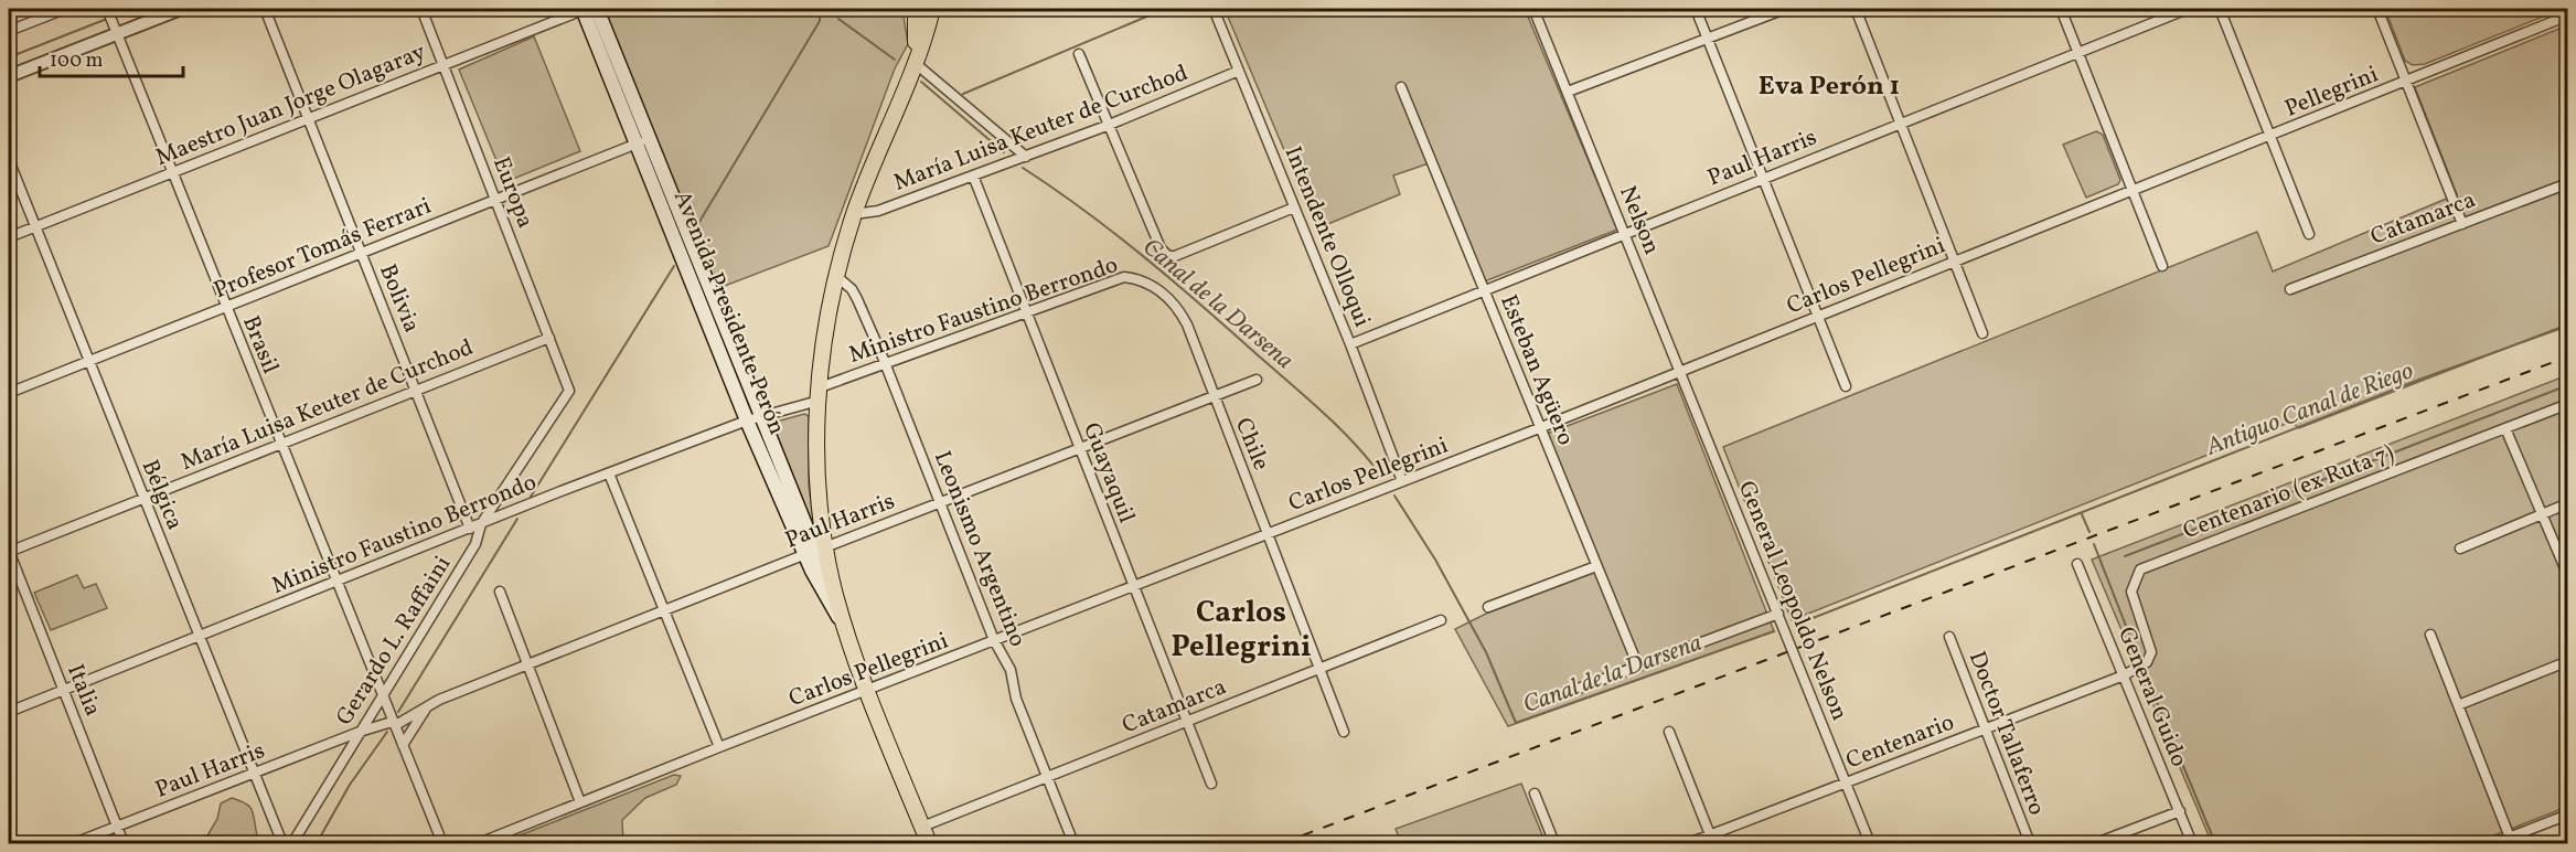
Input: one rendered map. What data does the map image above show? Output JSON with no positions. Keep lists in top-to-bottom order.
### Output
{
  "streets": {
    "main road": ["Avenida Presidente Perón"],
    "street": [
      "Pellegrini",
      "Maestro Juan Jorge Olagaray",
      "María Luisa Keuter de Curchod",
      "Paul Harris",
      "Europa",
      "Catamarca",
      "Nelson",
      "Intendente Olloqui",
      "Profesor Tomás Ferrari",
      "Carlos Pellegrini",
      "Bolivia",
      "Ministro Faustino Berrondo",
      "Brasil",
      "Esteban Agüero",
      "Chile",
      "Guayaquil",
      "Centenario (ex Ruta 7)",
      "Bélgica",
      "Leonismo Argentino",
      "General Leopoldo Nelson",
      "Gerardo L. Raffaini",
      "Italia",
      "General Guido",
      "Doctor Tallaferro",
      "Centenario"
    ]
  },
  "crossings": [
    ["Pellegrini", "Carlos Pellegrini"],
    ["Maestro Juan Jorge Olagaray", "Europa"],
    ["Maestro Juan Jorge Olagaray", "Bolivia"],
    ["Maestro Juan Jorge Olagaray", "Avenida Presidente Perón"],
    ["Maestro Juan Jorge Olagaray", "Brasil"],
    ["Maestro Juan Jorge Olagaray", "Bélgica"],
    ["María Luisa Keuter de Curchod", "Europa"],
    ["María Luisa Keuter de Curchod", "Intendente Olloqui"],
    ["María Luisa Keuter de Curchod", "Bolivia"],
    ["María Luisa Keuter de Curchod", "Brasil"],
    ["María Luisa Keuter de Curchod", "Guayaquil"],
    ["María Luisa Keuter de Curchod", "Bélgica"],
    ["María Luisa Keuter de Curchod", "Italia"],
    ["Paul Harris", "Nelson"],
    ["Paul Harris", "Intendente Olloqui"],
    ["Paul Harris", "Avenida Presidente Perón"],
    ["Paul Harris", "Brasil"],
    ["Paul Harris", "Esteban Agüero"],
    ["Paul Harris", "Chile"],
    ["Paul Harris", "Guayaquil"],
    ["Paul Harris", "Bélgica"],
    ["Paul Harris", "Leonismo Argentino"],
    ["Paul Harris", "Gerardo L. Raffaini"],
    ["Paul Harris", "Italia"],
    ["Europa", "Profesor Tomás Ferrari"],
    ["Europa", "Gerardo L. Raffaini"],
    ["Catamarca", "Avenida Presidente Perón"],
    ["Catamarca", "Chile"],
    ["Catamarca", "Guayaquil"],
    ["Catamarca", "Leonismo Argentino"],
    ["Nelson", "Carlos Pellegrini"],
    ["Nelson", "General Leopoldo Nelson"],
    ["Intendente Olloqui", "Carlos Pellegrini"],
    ["Profesor Tomás Ferrari", "Bolivia"],
    ["Profesor Tomás Ferrari", "Avenida Presidente Perón"],
    ["Profesor Tomás Ferrari", "Brasil"],
    ["Profesor Tomás Ferrari", "Bélgica"],
    ["Carlos Pellegrini", "Avenida Presidente Perón"],
    ["Carlos Pellegrini", "Esteban Agüero"],
    ["Carlos Pellegrini", "Chile"],
    ["Carlos Pellegrini", "Guayaquil"],
    ["Carlos Pellegrini", "Leonismo Argentino"],
    ["Bolivia", "Ministro Faustino Berrondo"],
    ["Ministro Faustino Berrondo", "Avenida Presidente Perón"],
    ["Ministro Faustino Berrondo", "Brasil"],
    ["Ministro Faustino Berrondo", "Chile"],
    ["Ministro Faustino Berrondo", "Guayaquil"],
    ["Ministro Faustino Berrondo", "Bélgica"],
    ["Ministro Faustino Berrondo", "Leonismo Argentino"],
    ["Ministro Faustino Berrondo", "Gerardo L. Raffaini"],
    ["Ministro Faustino Berrondo", "Italia"],
    ["Brasil", "Gerardo L. Raffaini"],
    ["Centenario (ex Ruta 7)", "General Guido"],
    ["Centenario (ex Ruta 7)", "Centenario"],
    ["General Leopoldo Nelson", "Centenario"],
    ["General Guido", "Centenario"],
    ["Doctor Tallaferro", "Centenario"]
  ],
  "districts": ["Eva Perón 1", "Carlos Pellegrini"],
  "water": ["Canal de la Darsena", "Antiguo Canal de Riego"],
  "scale_bar": "100 m"
}
